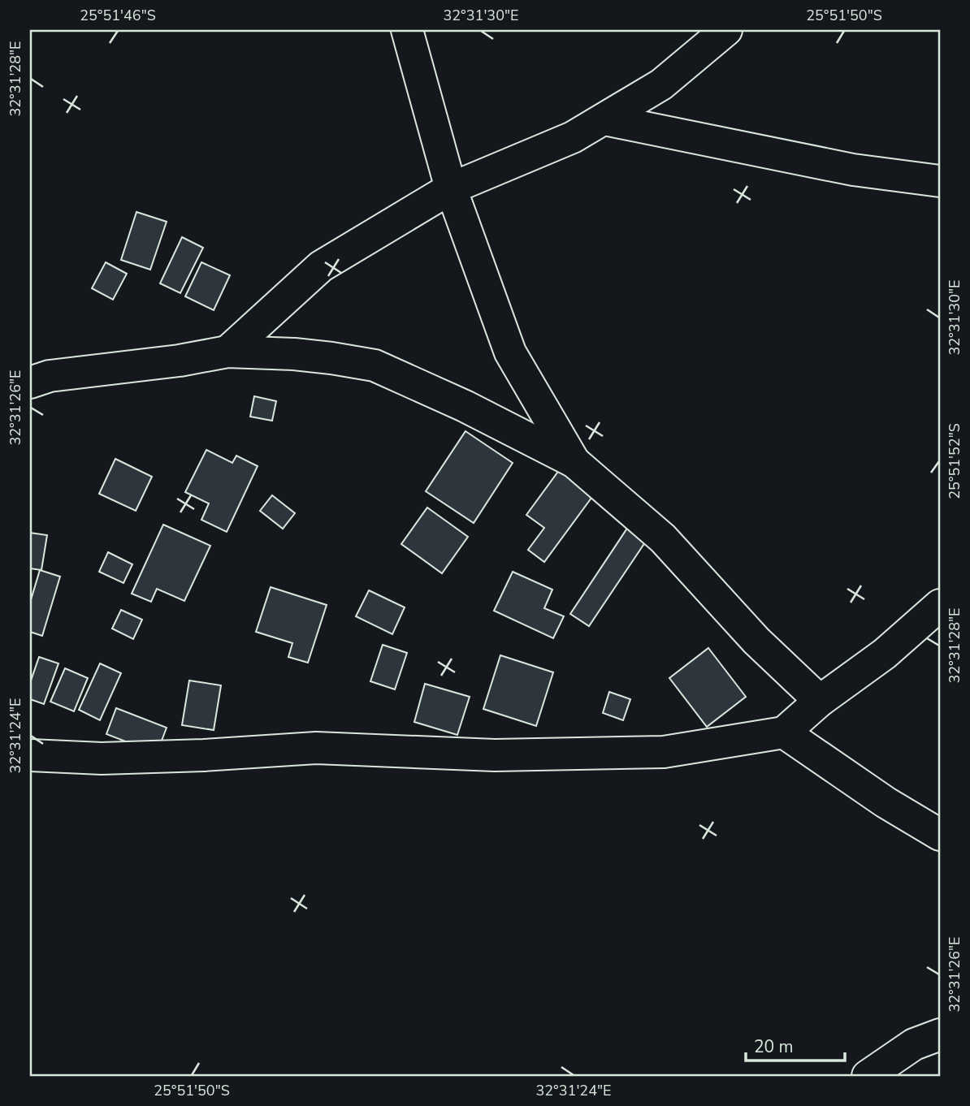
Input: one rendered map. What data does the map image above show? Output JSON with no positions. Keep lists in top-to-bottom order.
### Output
{
  "scale_bar": "20 m",
  "coordinates": [
    "25°51'46\"S",
    "32°31'30\"E",
    "25°51'50\"S",
    "32°31'28\"E",
    "32°31'26\"E",
    "25°51'52\"S",
    "32°31'24\"E"
  ]
}
